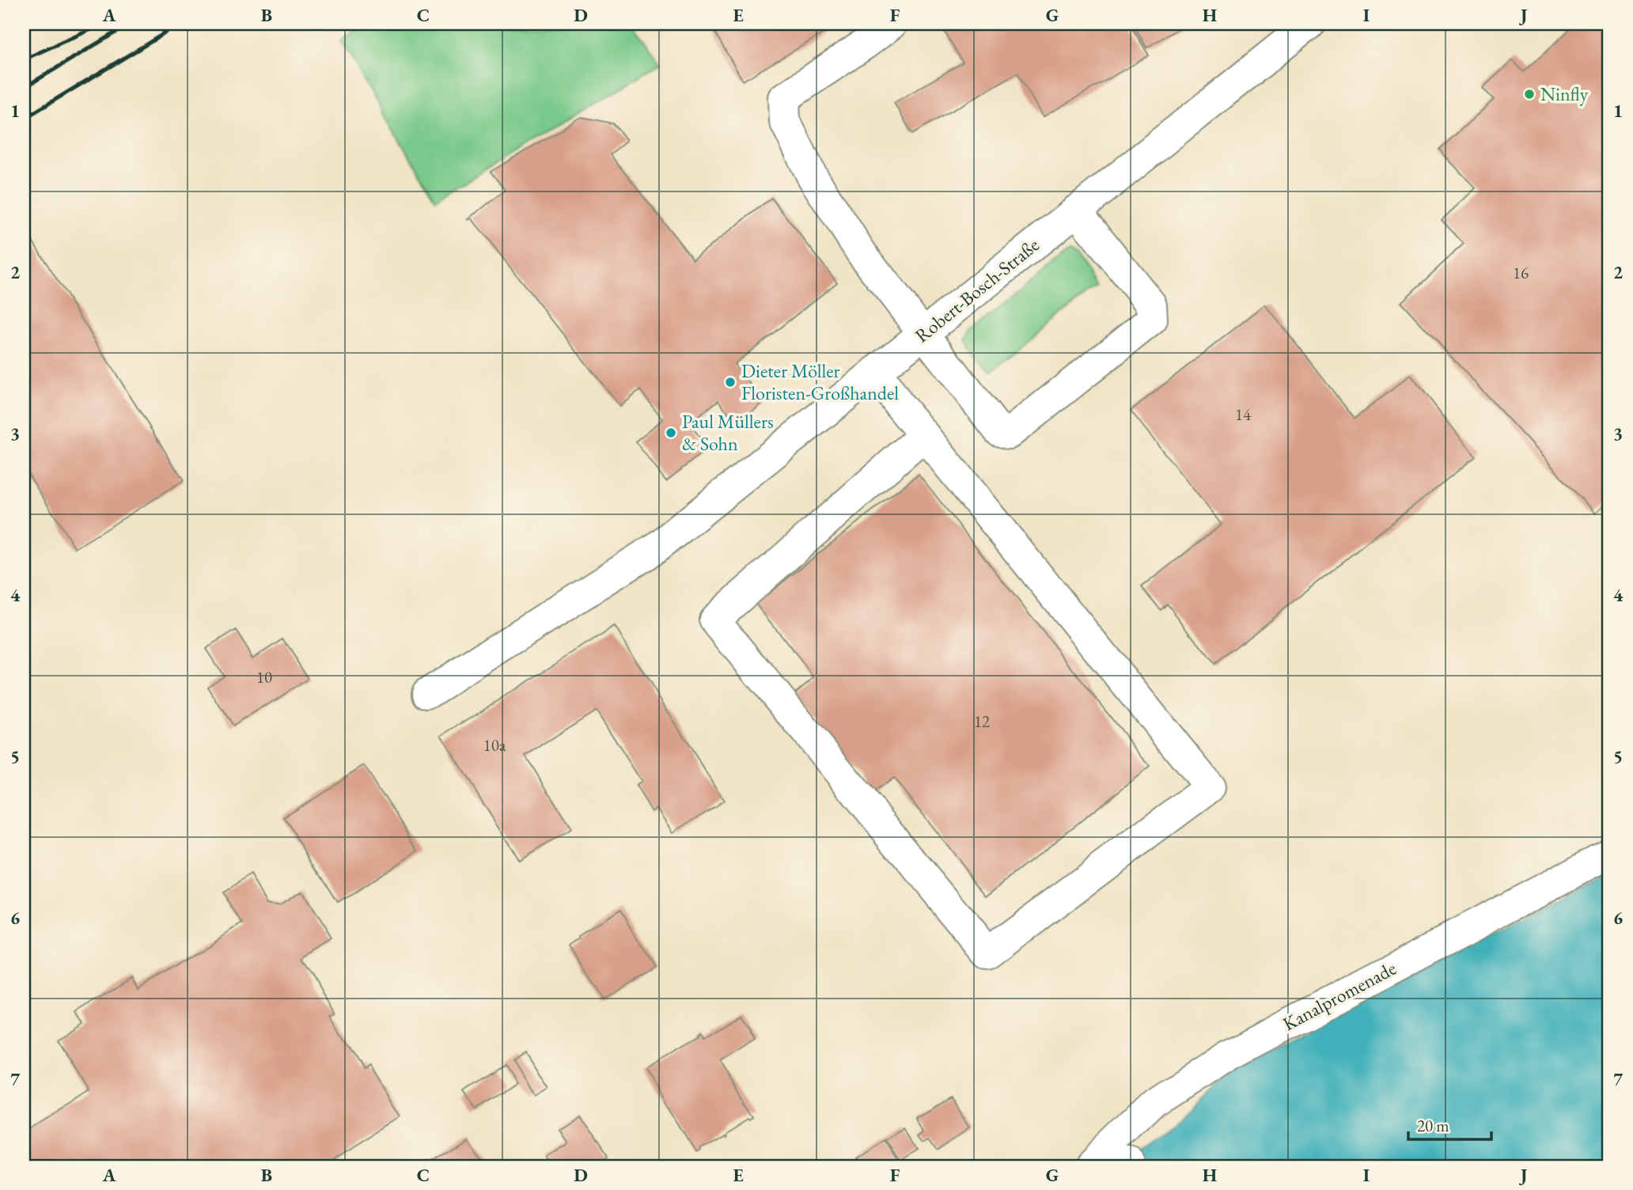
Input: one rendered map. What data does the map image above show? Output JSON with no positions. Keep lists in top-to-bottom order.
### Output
{
  "streets": {
    "street": ["Robert-Bosch-Straße", "Kanalpromenade"]
  },
  "places": ["Ninfly", "Dieter Möller Floristen-Großhandel", "Paul Müllers & Sohn"],
  "house_numbers": [
    "16",
    "14",
    "10",
    "12",
    "10a"
  ],
  "scale_bar": "20 m",
  "grid": {
    "columns": [
      "A",
      "B",
      "C",
      "D",
      "E",
      "F",
      "G",
      "H",
      "I",
      "J"
    ],
    "rows": [
      "1",
      "2",
      "3",
      "4",
      "5",
      "6",
      "7"
    ]
  }
}
